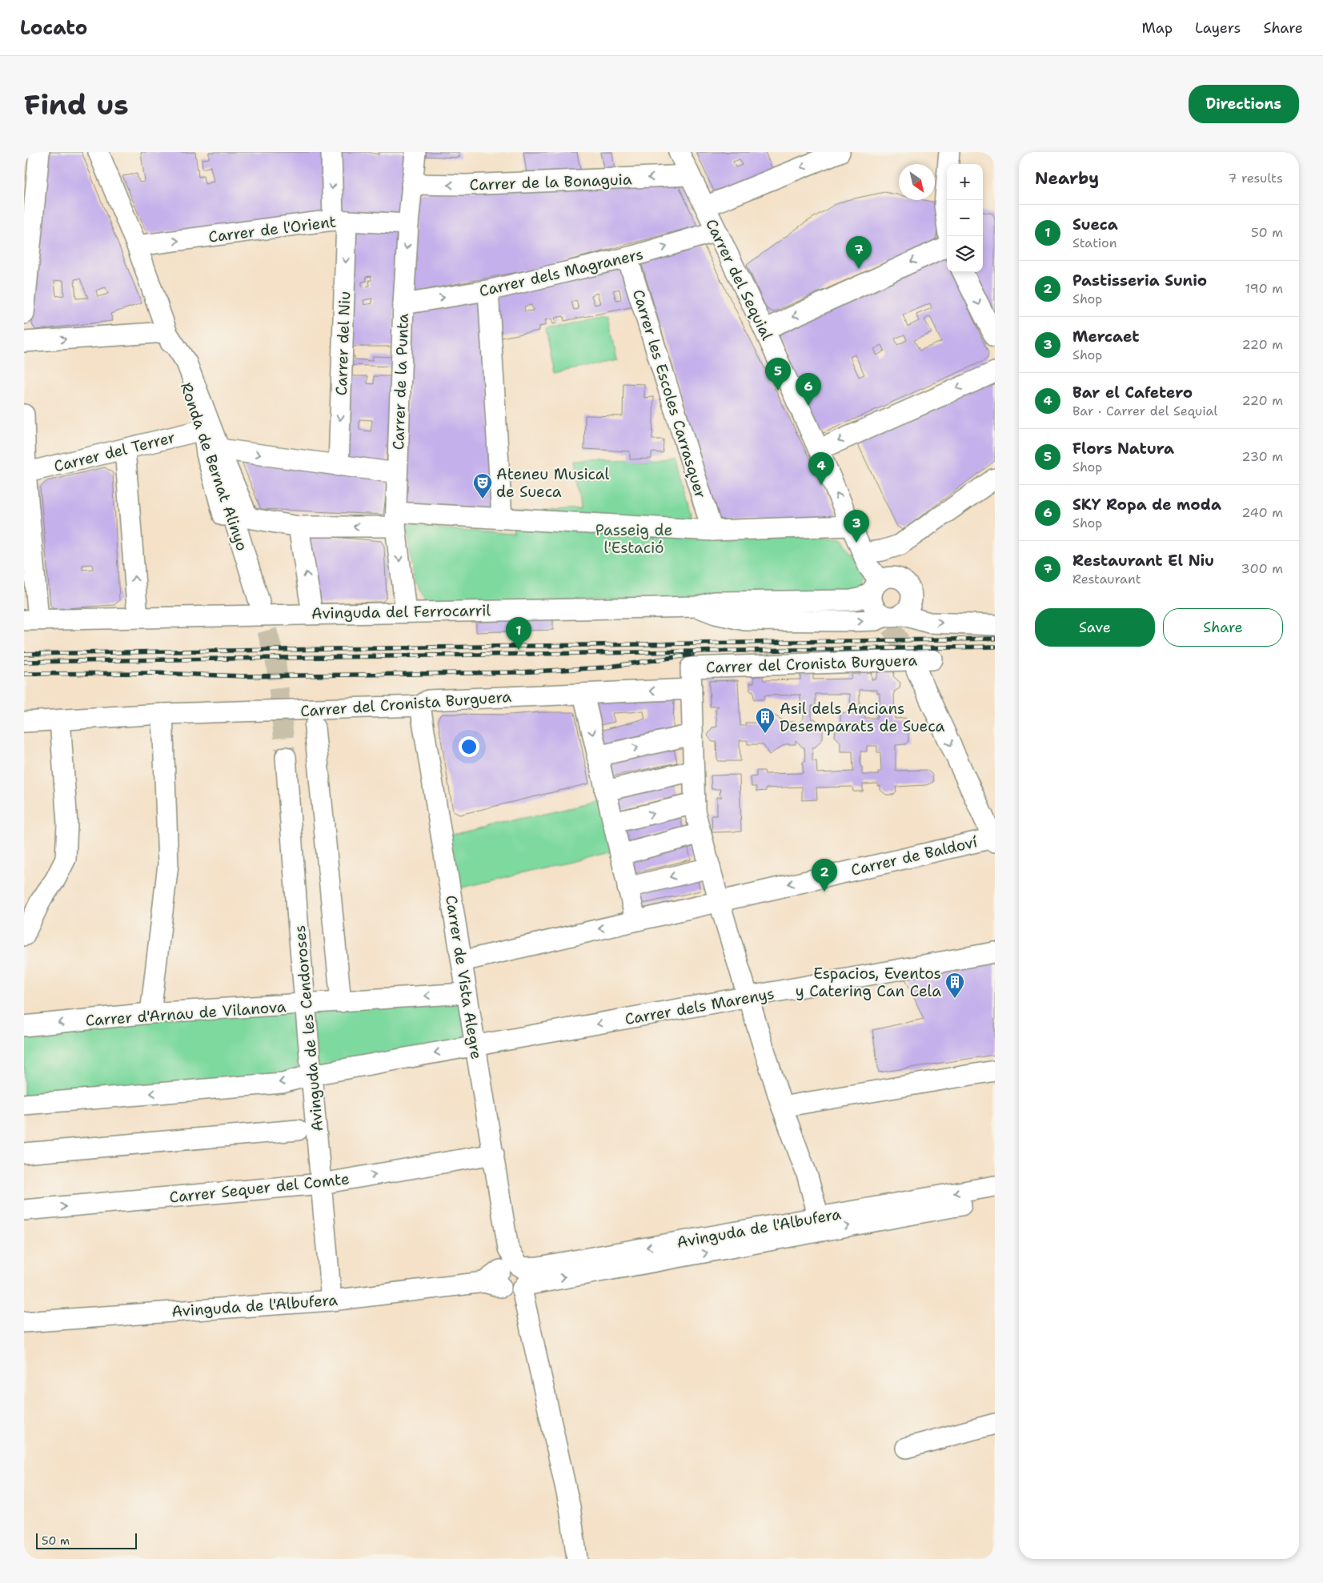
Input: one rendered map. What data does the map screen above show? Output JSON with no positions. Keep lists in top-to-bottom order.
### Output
{
  "streets": {
    "street": [
      "Carrer de la Bonaguia",
      "Carrer de l'Orient",
      "Carrer dels Magraners",
      "Carrer del Sequial",
      "Carrer del Niu",
      "Carrer de la Punta",
      "Carrer les Escoles Carrasquer",
      "Carrer del Terrer",
      "Ronda de Bernat Alinyo",
      "Avinguda del Ferrocarril",
      "Carrer del Cronista Burguera",
      "Carrer de Baldoví",
      "Carrer de Vista Alegre",
      "Carrer dels Marenys",
      "Carrer d'Arnau de Vilanova",
      "Avinguda de les Cendoroses",
      "Carrer Sequer del Comte",
      "Avinguda de l'Albufera"
    ]
  },
  "crossings": [
    ["Carrer de la Bonaguia", "Carrer del Sequial"],
    ["Carrer de la Bonaguia", "Carrer de la Punta"],
    ["Carrer de l'Orient", "Carrer del Niu"],
    ["Carrer de l'Orient", "Carrer de la Punta"],
    ["Carrer de l'Orient", "Ronda de Bernat Alinyo"],
    ["Carrer dels Magraners", "Carrer del Sequial"],
    ["Carrer dels Magraners", "Carrer de la Punta"],
    ["Carrer dels Magraners", "Carrer les Escoles Carrasquer"],
    ["Carrer de la Punta", "Ronda de Bernat Alinyo"],
    ["Carrer de la Punta", "Avinguda del Ferrocarril"],
    ["Carrer del Terrer", "Ronda de Bernat Alinyo"],
    ["Ronda de Bernat Alinyo", "Avinguda del Ferrocarril"],
    ["Carrer del Cronista Burguera", "Carrer de Baldoví"],
    ["Carrer del Cronista Burguera", "Carrer de Vista Alegre"],
    ["Carrer de Baldoví", "Carrer de Vista Alegre"],
    ["Carrer de Vista Alegre", "Carrer dels Marenys"],
    ["Carrer de Vista Alegre", "Carrer d'Arnau de Vilanova"],
    ["Carrer de Vista Alegre", "Carrer Sequer del Comte"],
    ["Carrer de Vista Alegre", "Avinguda de l'Albufera"],
    ["Carrer dels Marenys", "Avinguda de les Cendoroses"],
    ["Carrer d'Arnau de Vilanova", "Avinguda de les Cendoroses"],
    ["Avinguda de les Cendoroses", "Carrer Sequer del Comte"],
    ["Avinguda de les Cendoroses", "Avinguda de l'Albufera"]
  ],
  "one_way": [
    "Carrer de la Bonaguia",
    "Carrer de l'Orient",
    "Carrer dels Magraners",
    "Carrer de Baldoví"
  ],
  "parks": ["Passeig de l'Estació"],
  "places": {
    "theatre": ["Ateneu Musical de Sueca"],
    "building": ["Asil dels Ancians Desemparats de Sueca", "Espacios, Eventos y Catering Can Cela"]
  },
  "scale_bar": "50 m",
  "north": "bottom right",
  "page": {
    "header": "Locato",
    "nav": ["Map", "Layers", "Share"],
    "buttons": [
      "Directions",
      ["Save", "Share"]
    ],
    "title": "Find us",
    "heading": ["Nearby", "7 results"],
    "map_buttons": ["+", "−"],
    "list": [
      {
        "mark": "1",
        "name": "Sueca",
        "note": "Station",
        "value": "50 m"
      },
      {
        "mark": "2",
        "name": "Pastisseria Sunio",
        "note": "Shop",
        "value": "190 m"
      },
      {
        "mark": "3",
        "name": "Mercaet",
        "note": "Shop",
        "value": "220 m"
      },
      {
        "mark": "4",
        "name": "Bar el Cafetero",
        "note": "Bar · Carrer del Sequial",
        "value": "220 m"
      },
      {
        "mark": "5",
        "name": "Flors Natura",
        "note": "Shop",
        "value": "230 m"
      },
      {
        "mark": "6",
        "name": "SKY Ropa de moda",
        "note": "Shop",
        "value": "240 m"
      },
      {
        "mark": "7",
        "name": "Restaurant El Niu",
        "note": "Restaurant",
        "value": "300 m"
      }
    ],
    "pins": [
      "7",
      "5",
      "6",
      "4",
      "3",
      "1",
      "2"
    ],
    "scale": "50 m"
  }
}
